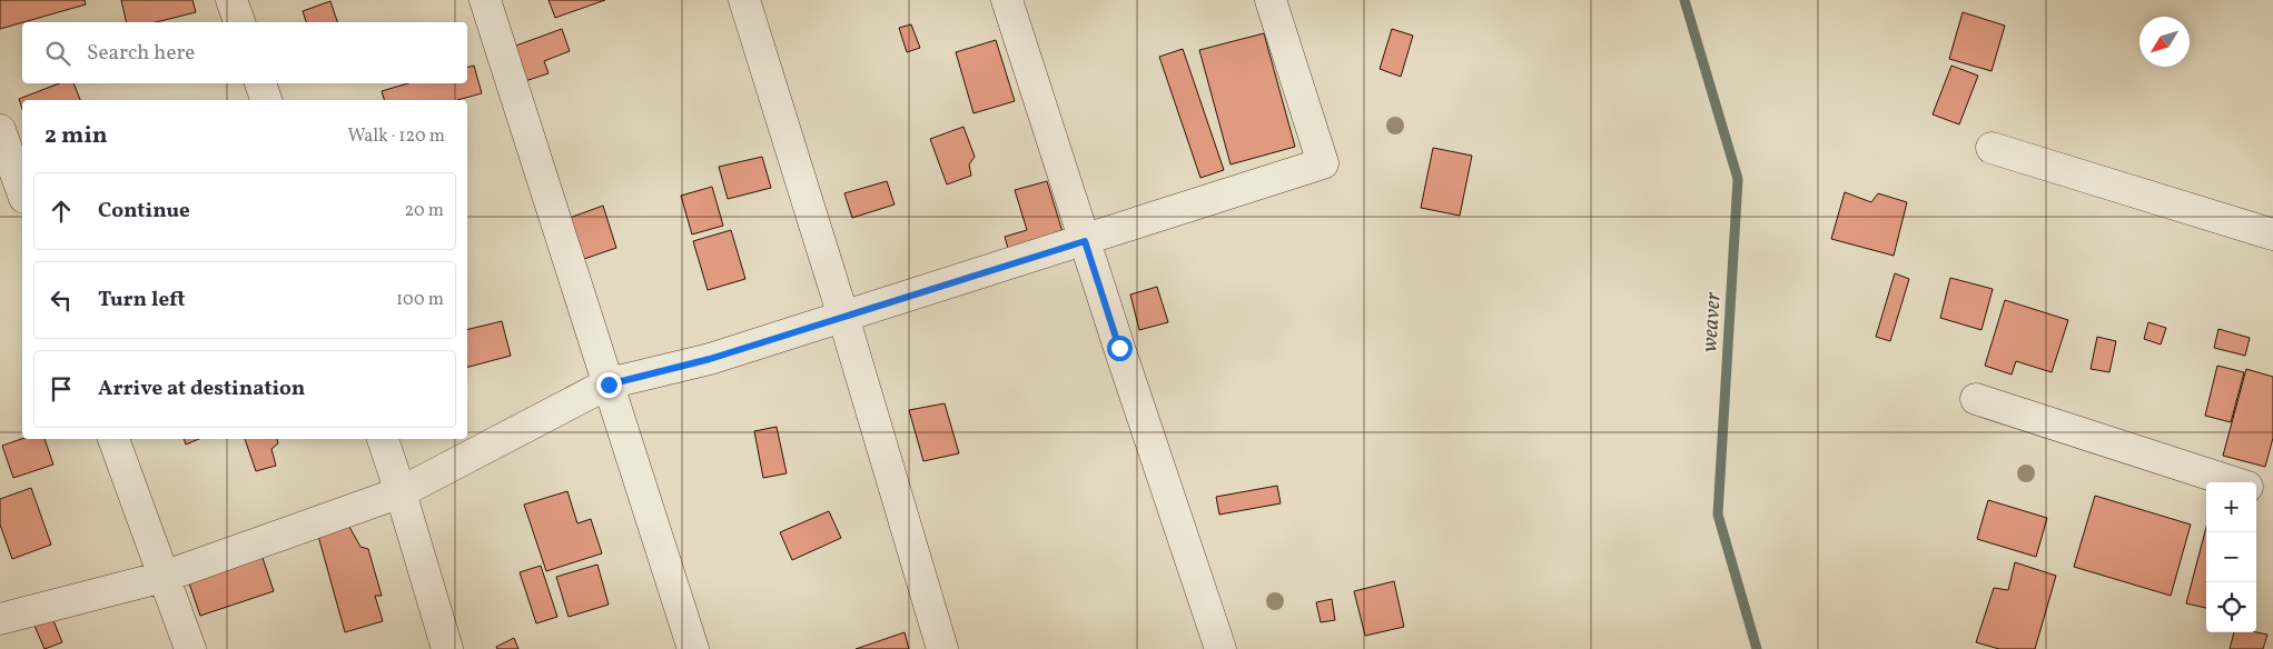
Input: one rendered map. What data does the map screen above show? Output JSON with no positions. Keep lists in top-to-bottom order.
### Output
{
  "water": ["weaver"],
  "north": "bottom left",
  "page": {
    "search": "Search here",
    "heading": ["2 min", "Walk · 120 m"],
    "list": [
      ["Continue", "20 m"],
      ["Turn left", "100 m"],
      "Arrive at destination"
    ],
    "map_buttons": ["+", "−"]
  }
}
